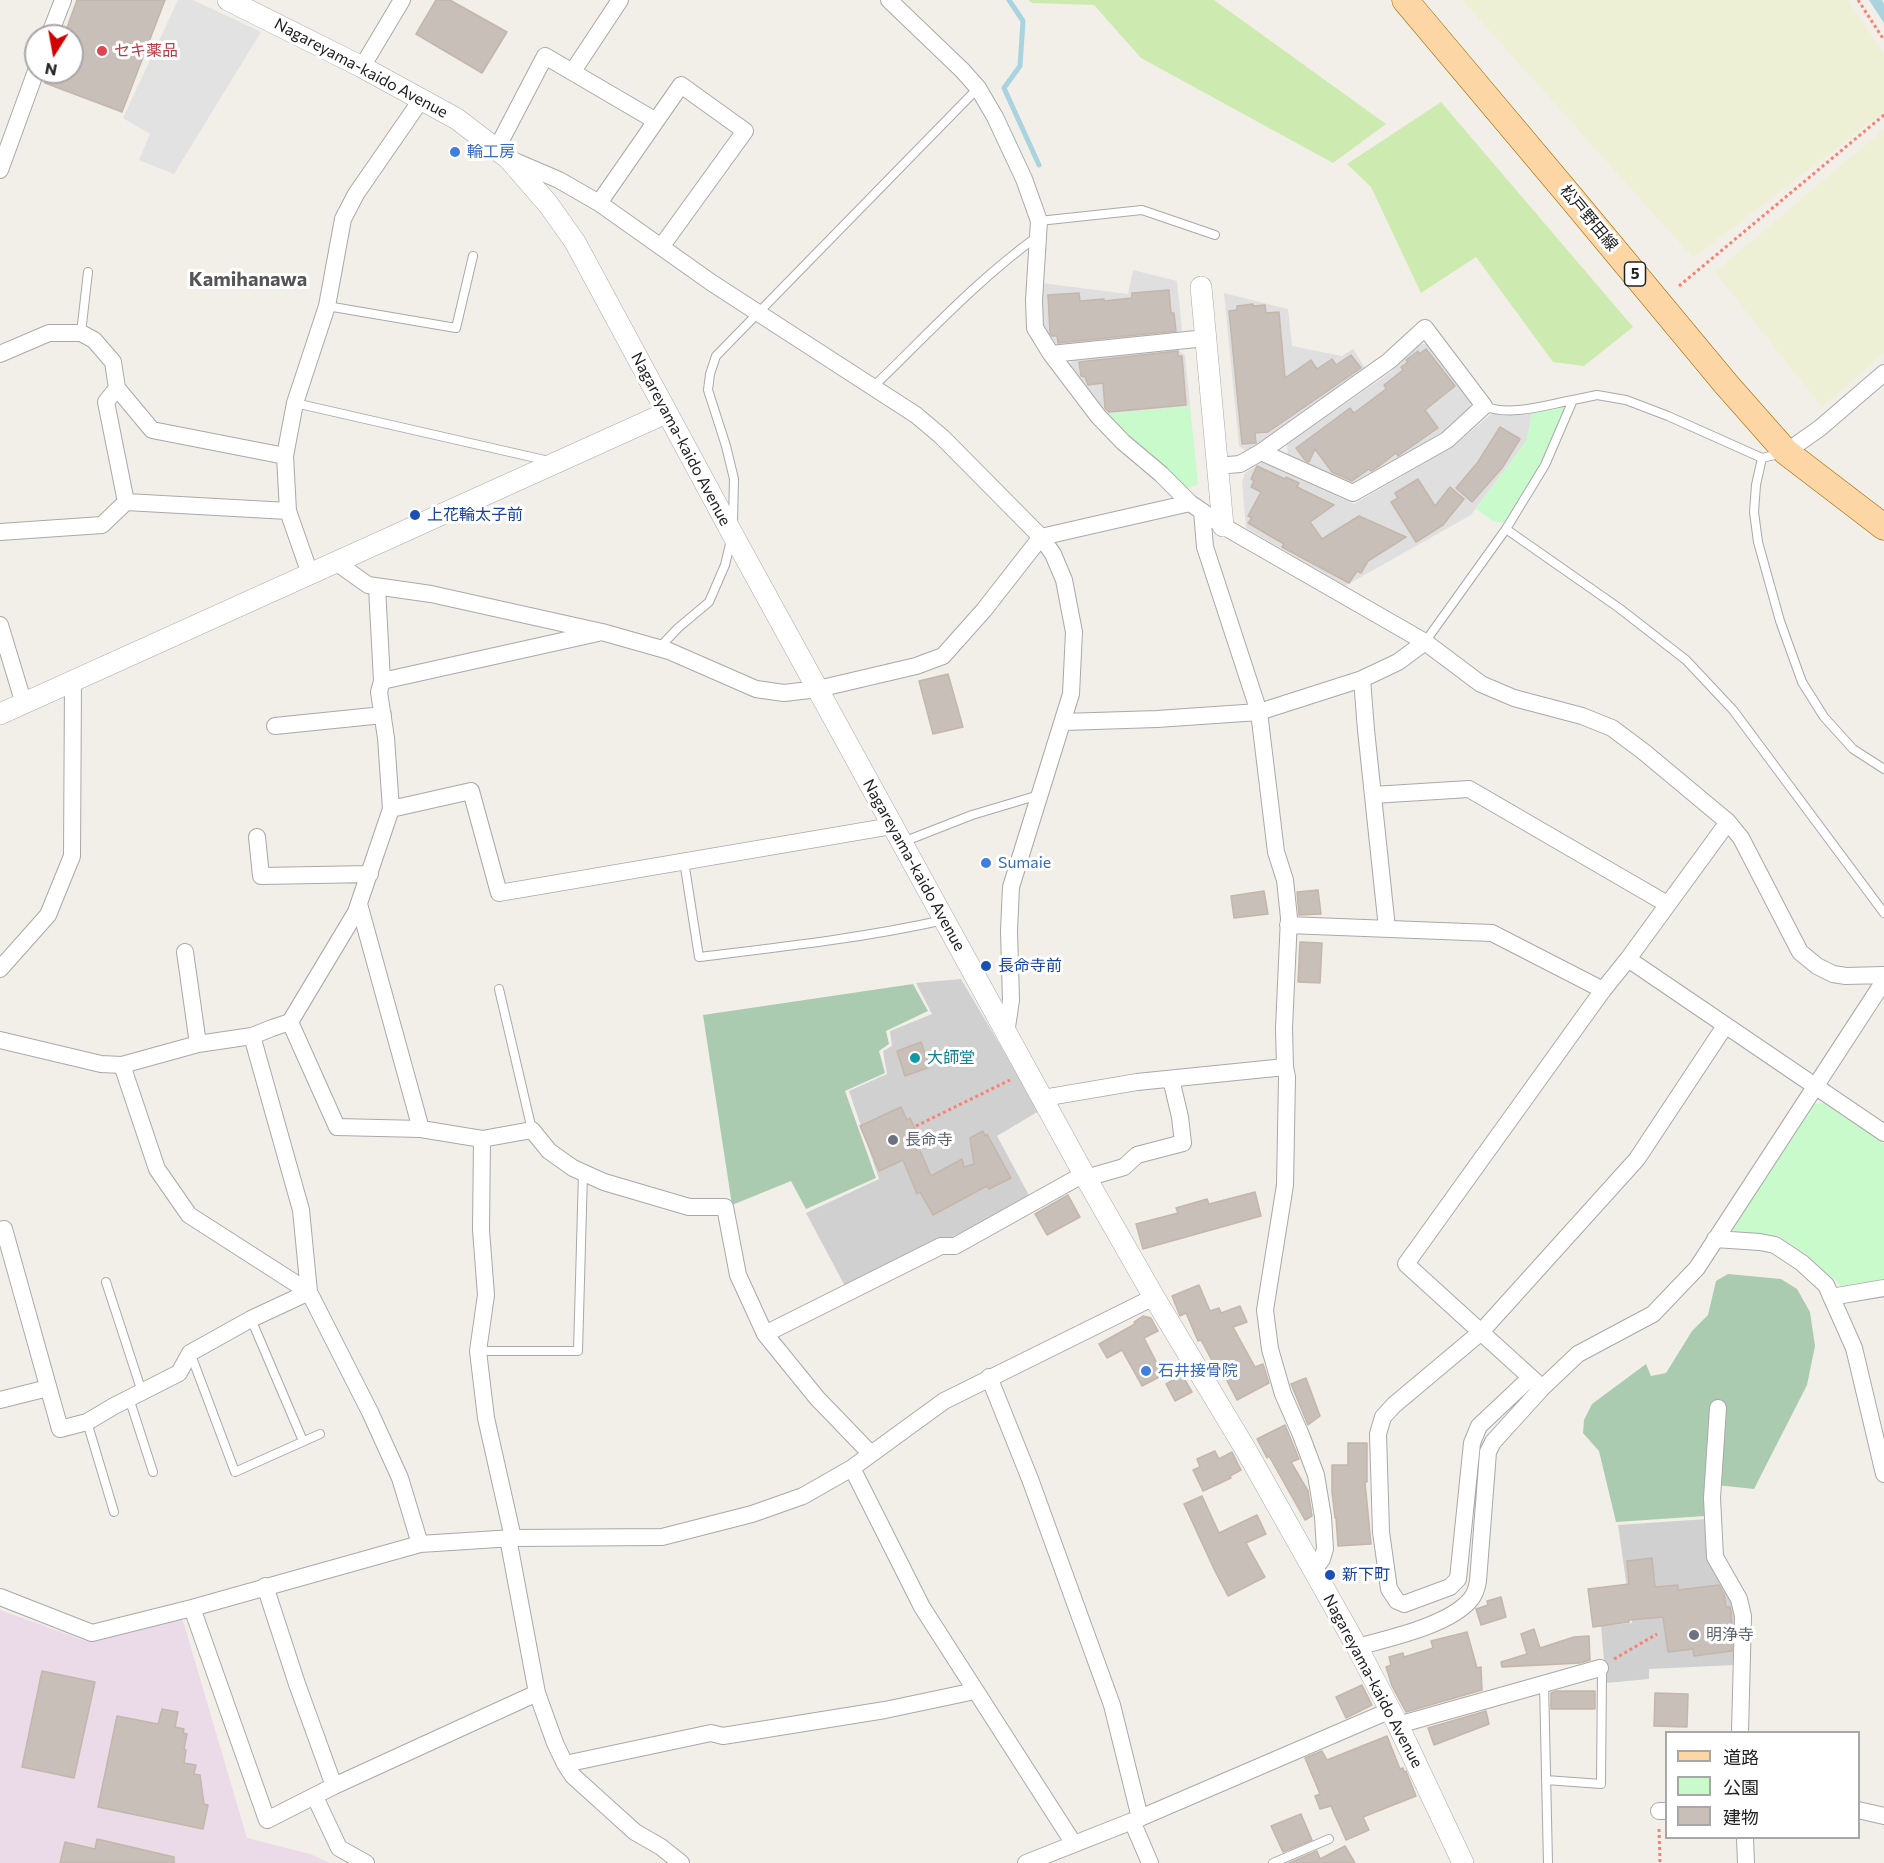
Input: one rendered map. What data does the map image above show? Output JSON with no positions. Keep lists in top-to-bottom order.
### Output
{
  "streets": {
    "main road": ["松戸野田線", "5"],
    "street": ["Nagareyama-kaido Avenue"]
  },
  "districts": ["Kamihanawa"],
  "places": [
    "セキ薬品",
    "輪工房",
    "上花輪太子前",
    "Sumaie",
    "長命寺前",
    "大師堂",
    "長命寺",
    "石井接骨院",
    "新下町",
    "明浄寺"
  ],
  "legend": ["道路", "公園", "建物"],
  "north": "bottom"
}
